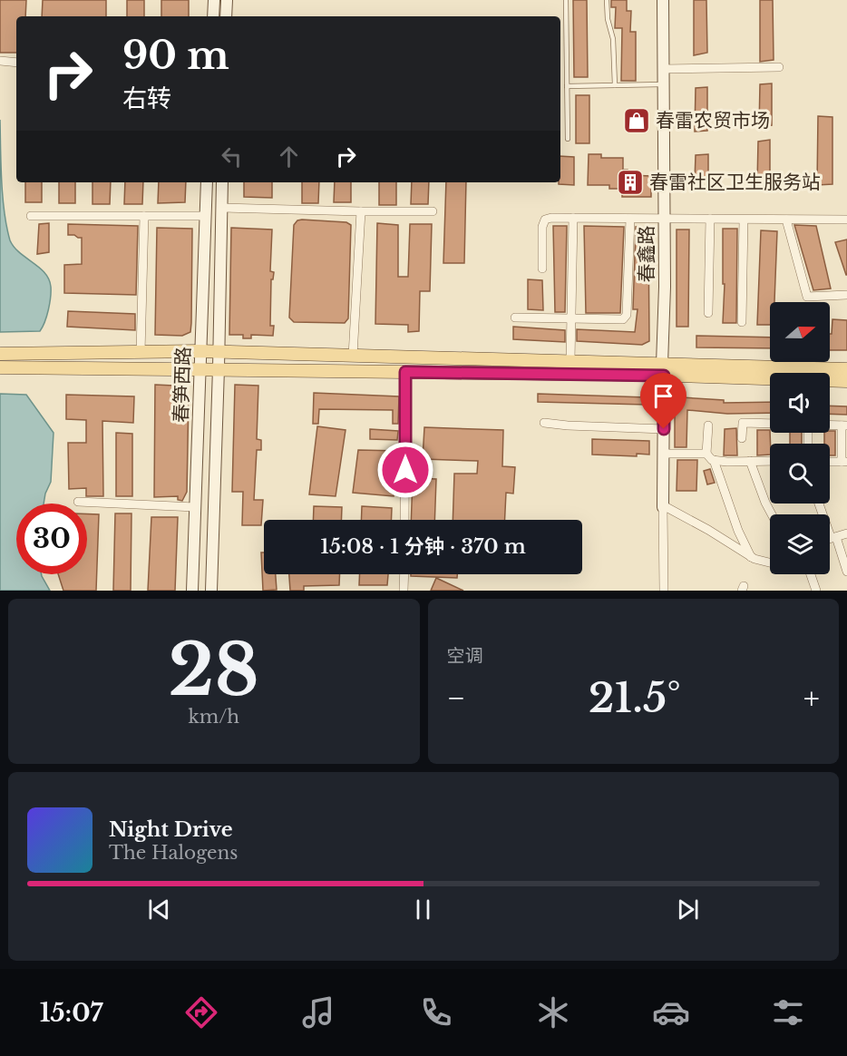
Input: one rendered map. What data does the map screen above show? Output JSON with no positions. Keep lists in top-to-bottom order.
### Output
{
  "streets": {
    "main road": ["春鑫路", "春笋西路"]
  },
  "places": {
    "shop": ["春雷农贸市场"],
    "building": ["春雷社区卫生服务站"]
  },
  "north": "right",
  "page": {
    "turn": ["90 m", "右转"],
    "limit": "30",
    "trip": "15:08 · 1 分钟 · 370 m",
    "tile": [
      ["28", "km/h"],
      "空调"
    ],
    "heat": ["−", "21.5°", "+"],
    "song": ["Night Drive", "The Halogens"],
    "tabs": "15:07"
  }
}
